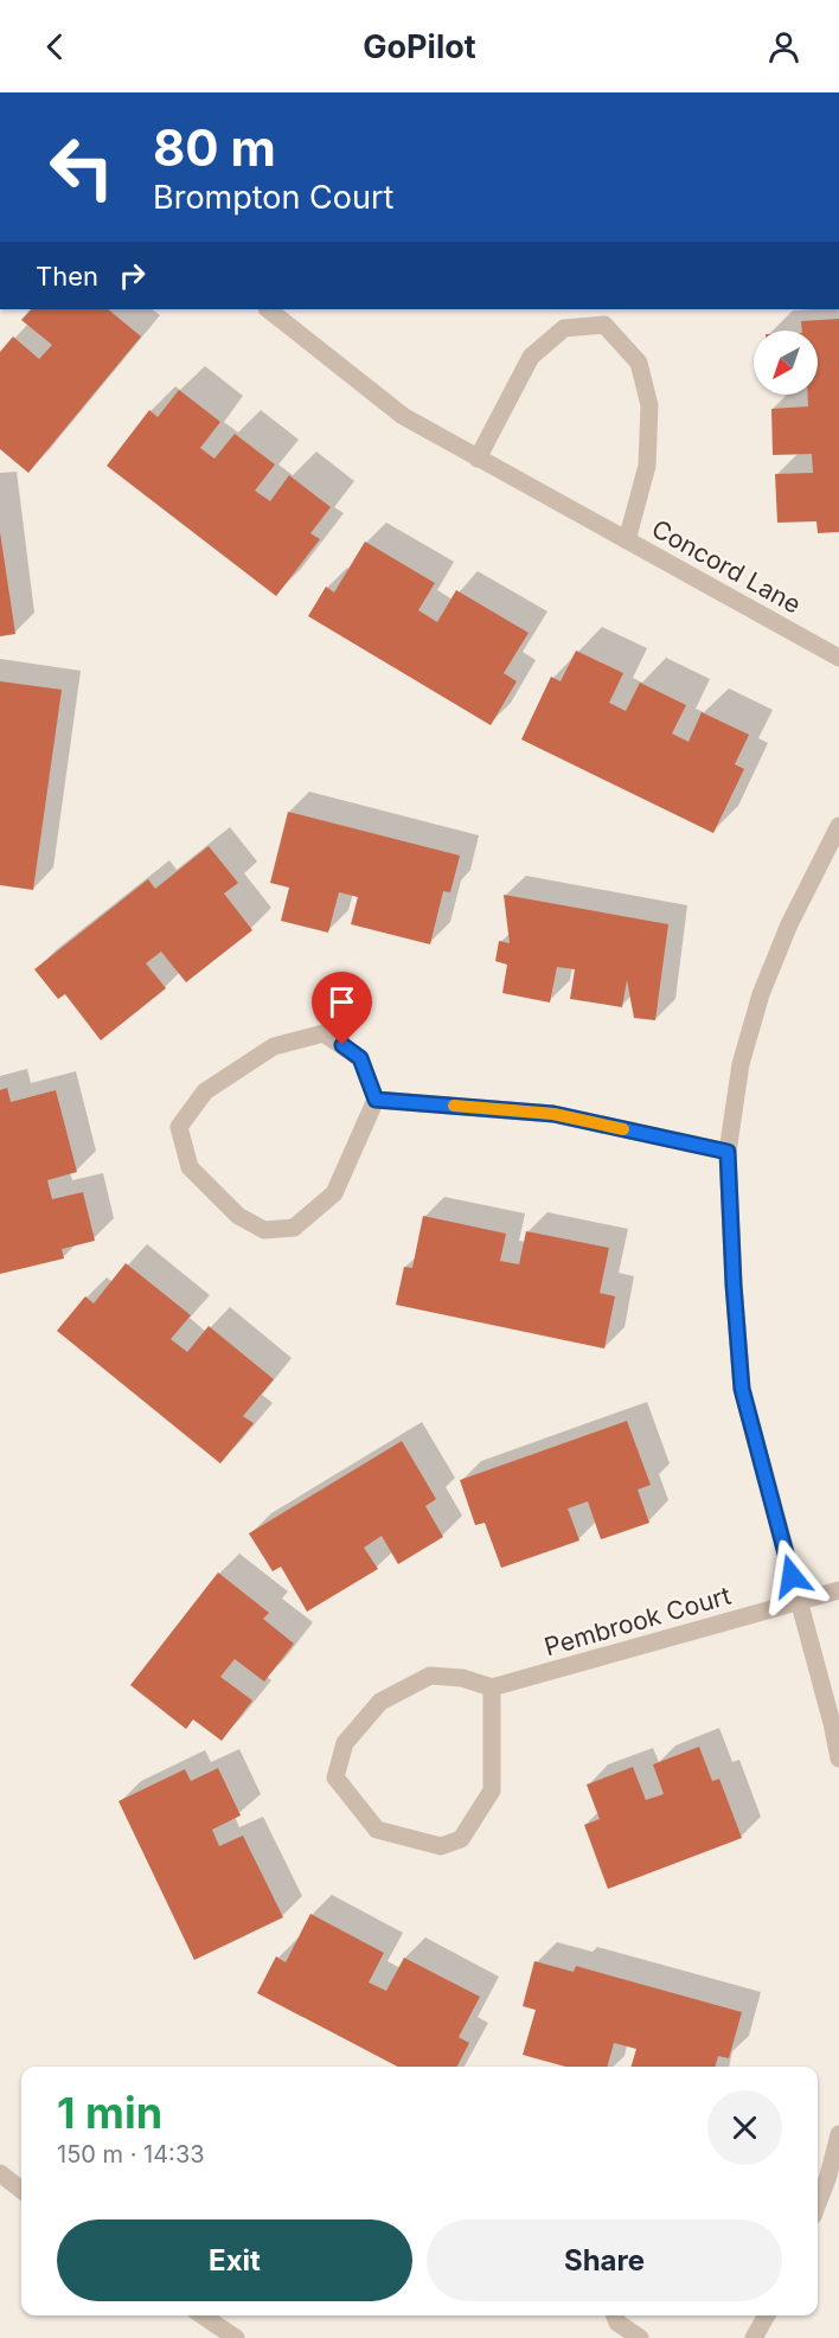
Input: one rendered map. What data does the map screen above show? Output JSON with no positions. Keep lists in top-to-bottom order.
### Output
{
  "streets": {
    "street": ["Concord Lane", "Pembrook Court"]
  },
  "north": "bottom left",
  "page": {
    "header": "GoPilot",
    "turn": ["80 m", "Brompton Court"],
    "then": "Then",
    "heading": ["1 min", "150 m · 14:33"],
    "buttons": ["Exit", "Share"]
  }
}
